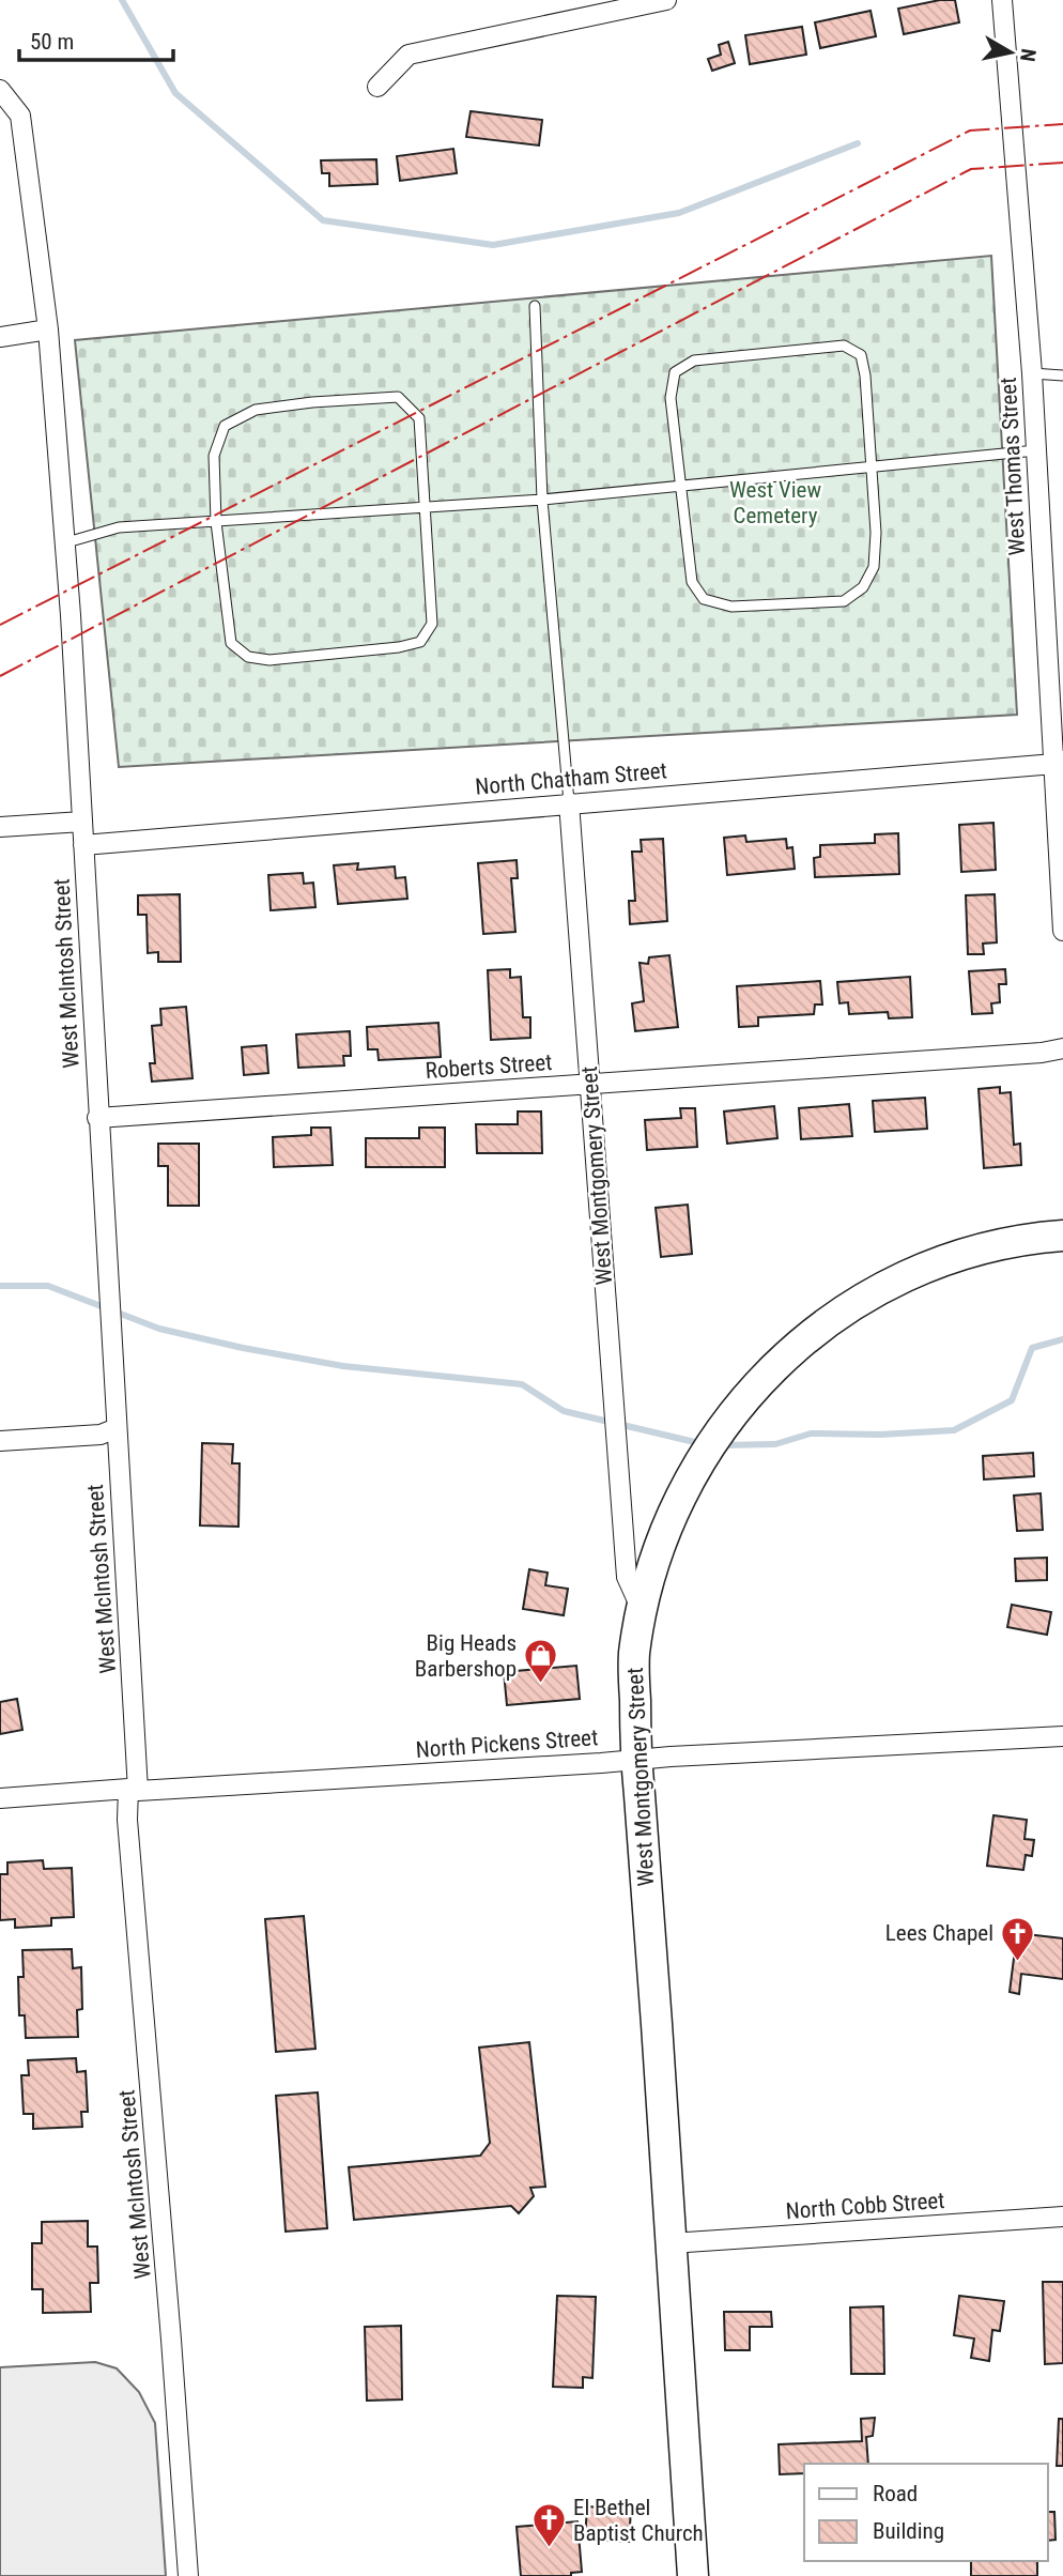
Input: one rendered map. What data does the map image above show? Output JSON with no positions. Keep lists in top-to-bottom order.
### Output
{
  "streets": {
    "main road": ["West Montgomery Street"],
    "street": [
      "West Thomas Street",
      "North Chatham Street",
      "West McIntosh Street",
      "Roberts Street",
      "North Pickens Street",
      "North Cobb Street"
    ]
  },
  "crossings": [
    ["West Thomas Street", "North Chatham Street"],
    ["North Chatham Street", "West McIntosh Street"],
    ["North Chatham Street", "West Montgomery Street"],
    ["West McIntosh Street", "Roberts Street"],
    ["West McIntosh Street", "North Pickens Street"],
    ["Roberts Street", "West Montgomery Street"],
    ["West Montgomery Street", "North Pickens Street"],
    ["West Montgomery Street", "North Cobb Street"]
  ],
  "parks": ["West View Cemetery"],
  "places": {
    "shop": ["Big Heads Barbershop"],
    "church": ["Lees Chapel", "El Bethel Baptist Church"]
  },
  "legend": ["Road", "Building"],
  "scale_bar": "50 m",
  "north": "right"
}
